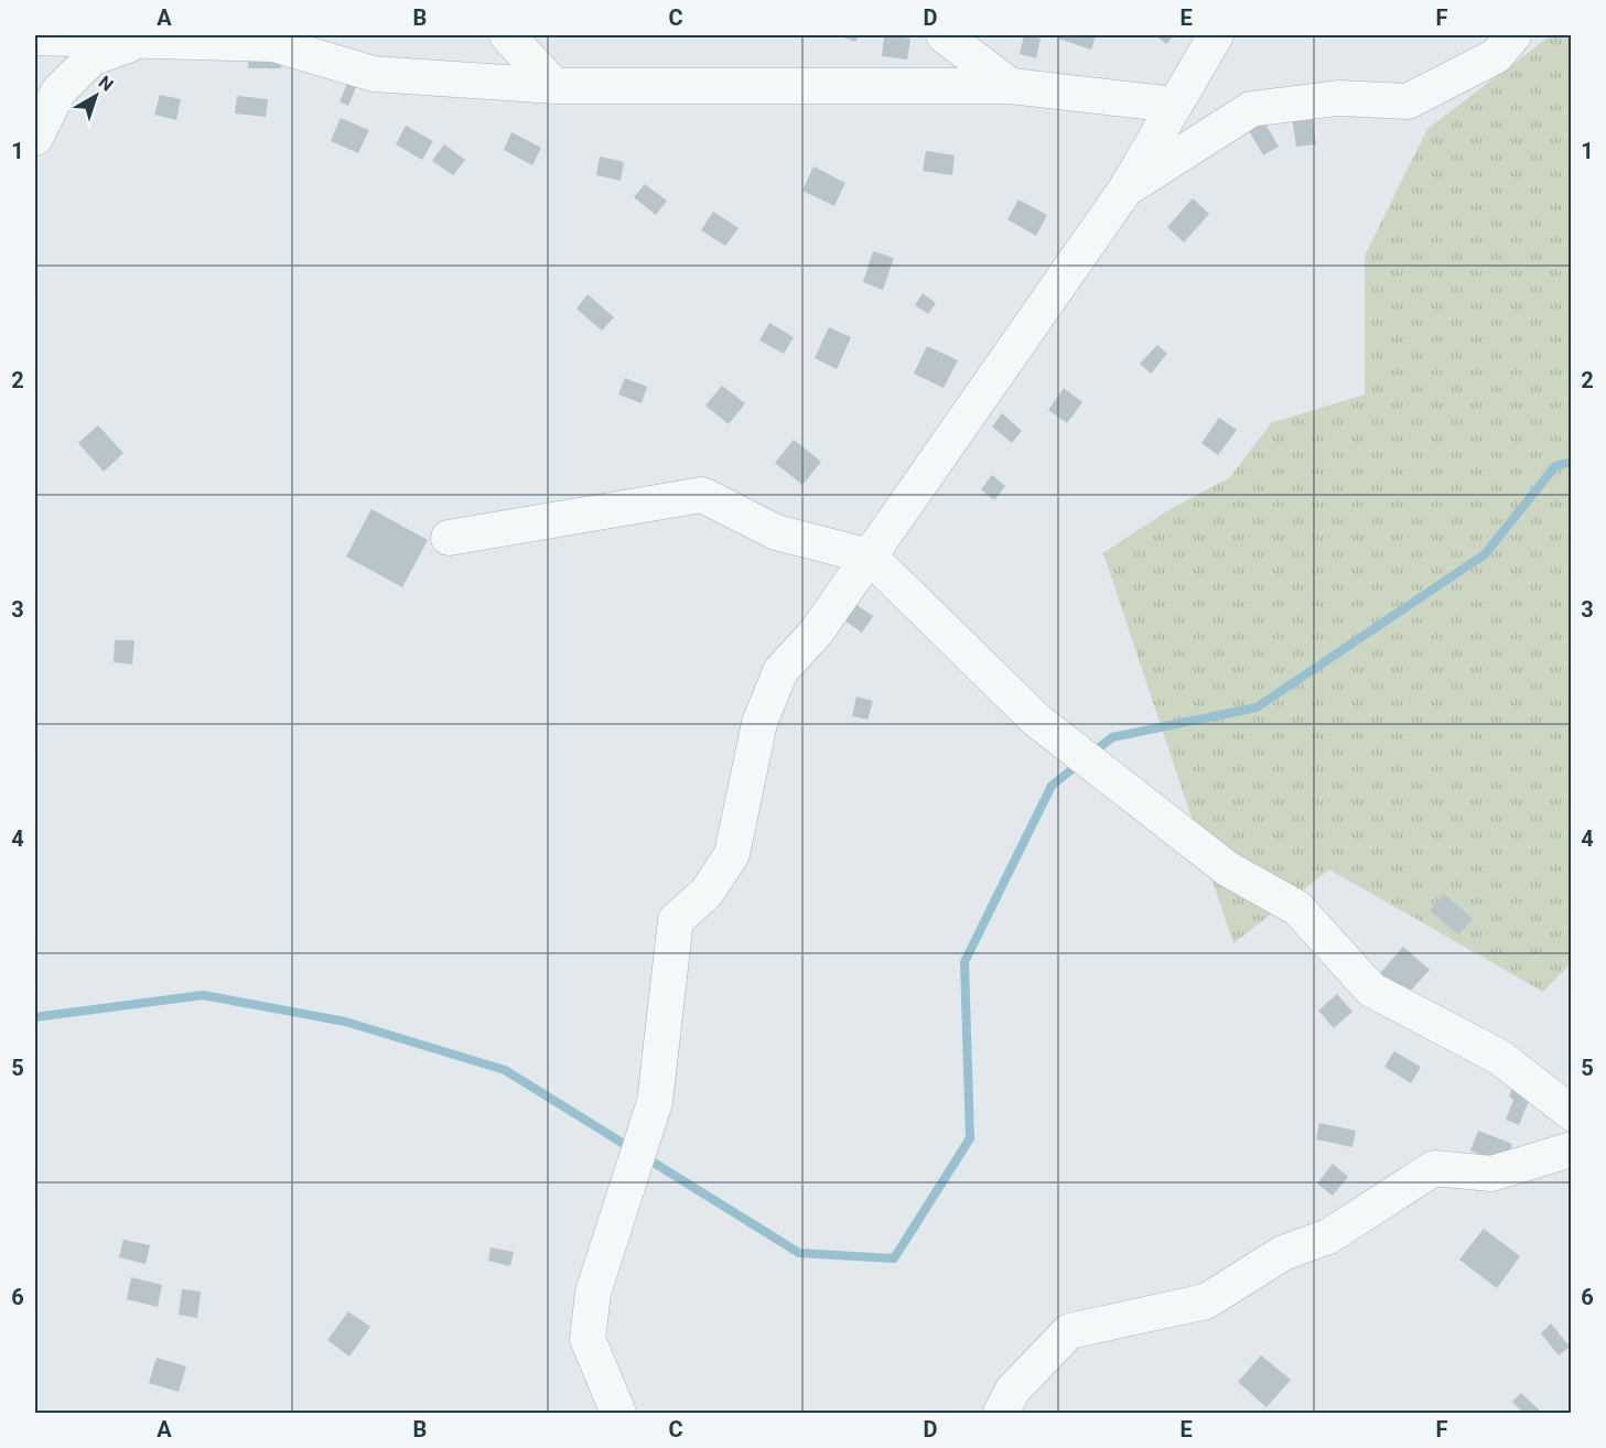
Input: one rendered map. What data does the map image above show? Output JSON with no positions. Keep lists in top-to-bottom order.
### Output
{
  "north": "top right",
  "grid": {
    "columns": [
      "A",
      "B",
      "C",
      "D",
      "E",
      "F"
    ],
    "rows": [
      "1",
      "2",
      "3",
      "4",
      "5",
      "6"
    ]
  }
}
